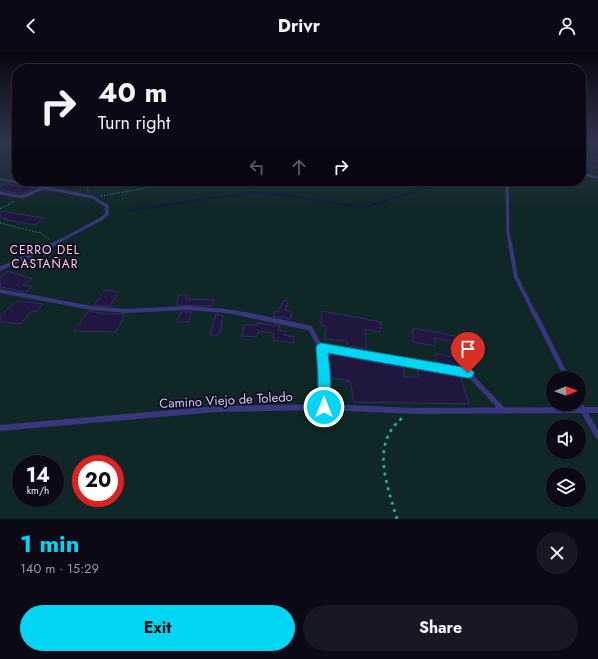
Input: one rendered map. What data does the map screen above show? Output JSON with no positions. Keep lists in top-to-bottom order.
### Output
{
  "streets": {
    "lane": ["Camino Viejo de Toledo"]
  },
  "districts": ["CERRO DEL CASTAÑAR"],
  "north": "right",
  "page": {
    "header": "Drivr",
    "turn": ["40 m", "Turn right"],
    "speed": "14 km/h",
    "limit": "20",
    "heading": ["1 min", "140 m · 15:29"],
    "buttons": ["Exit", "Share"]
  }
}
